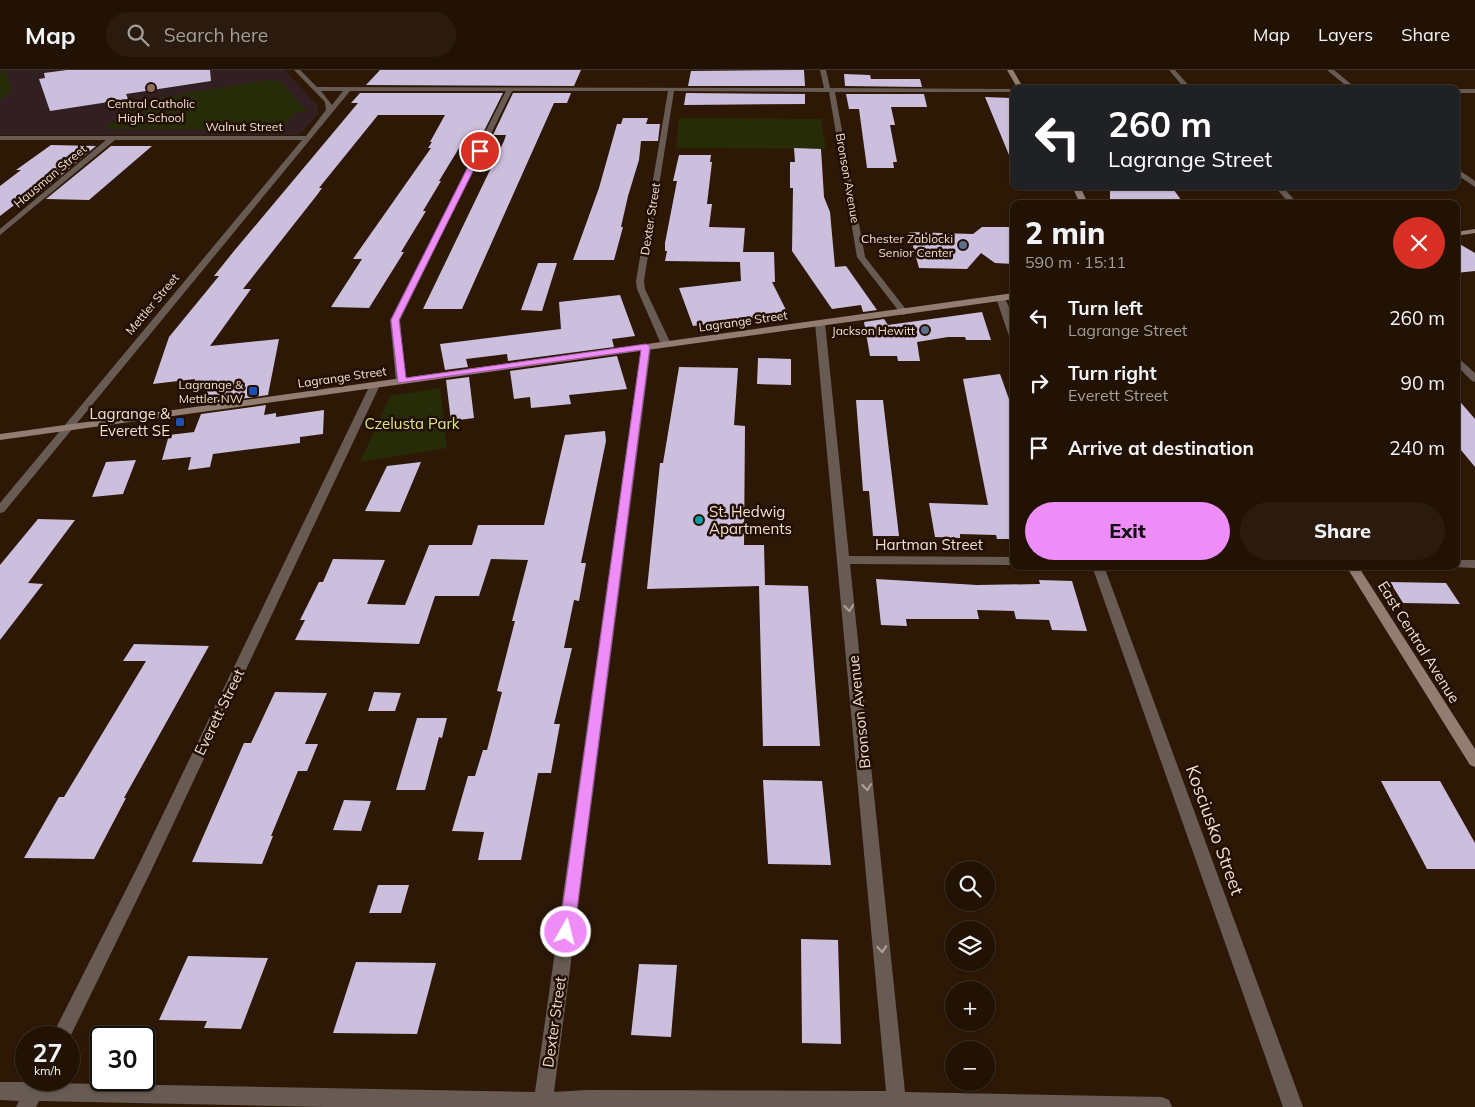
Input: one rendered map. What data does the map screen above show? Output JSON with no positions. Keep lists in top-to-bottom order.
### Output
{
  "streets": {
    "main road": ["Lagrange Street", "East Central Avenue"],
    "street": [
      "Walnut Street",
      "Hausman Street",
      "Bronson Avenue",
      "Dexter Street",
      "Mettler Street",
      "Hartman Street",
      "Everett Street",
      "Kosciusko Street"
    ]
  },
  "crossings": [
    ["Walnut Street", "Hausman Street"],
    ["Walnut Street", "Mettler Street"],
    ["Bronson Avenue", "Lagrange Street"],
    ["Bronson Avenue", "Hartman Street"],
    ["Dexter Street", "Lagrange Street"],
    ["Mettler Street", "Lagrange Street"],
    ["Lagrange Street", "Everett Street"]
  ],
  "one_way": ["Bronson Avenue"],
  "parks": ["Czelusta Park"],
  "places": {
    "other": [
      "Central Catholic High School",
      "Chester Zablocki Senior Center",
      "Jackson Hewitt",
      "St. Hedwig Apartments"
    ],
    "transit": ["Lagrange & Mettler NW", "Lagrange & Everett SE"]
  },
  "page": {
    "header": "Map",
    "search": "Search here",
    "nav": ["Map", "Layers", "Share"],
    "turn": ["260 m", "Lagrange Street"],
    "heading": ["2 min", "590 m · 15:11"],
    "list": [
      {
        "name": "Turn left",
        "note": "Lagrange Street",
        "value": "260 m"
      },
      {
        "name": "Turn right",
        "note": "Everett Street",
        "value": "90 m"
      },
      {
        "name": "Arrive at destination",
        "value": "240 m"
      }
    ],
    "buttons": ["Exit", "Share"],
    "map_buttons": ["+", "−"],
    "speed": "27 km/h",
    "limit": "30"
  }
}
